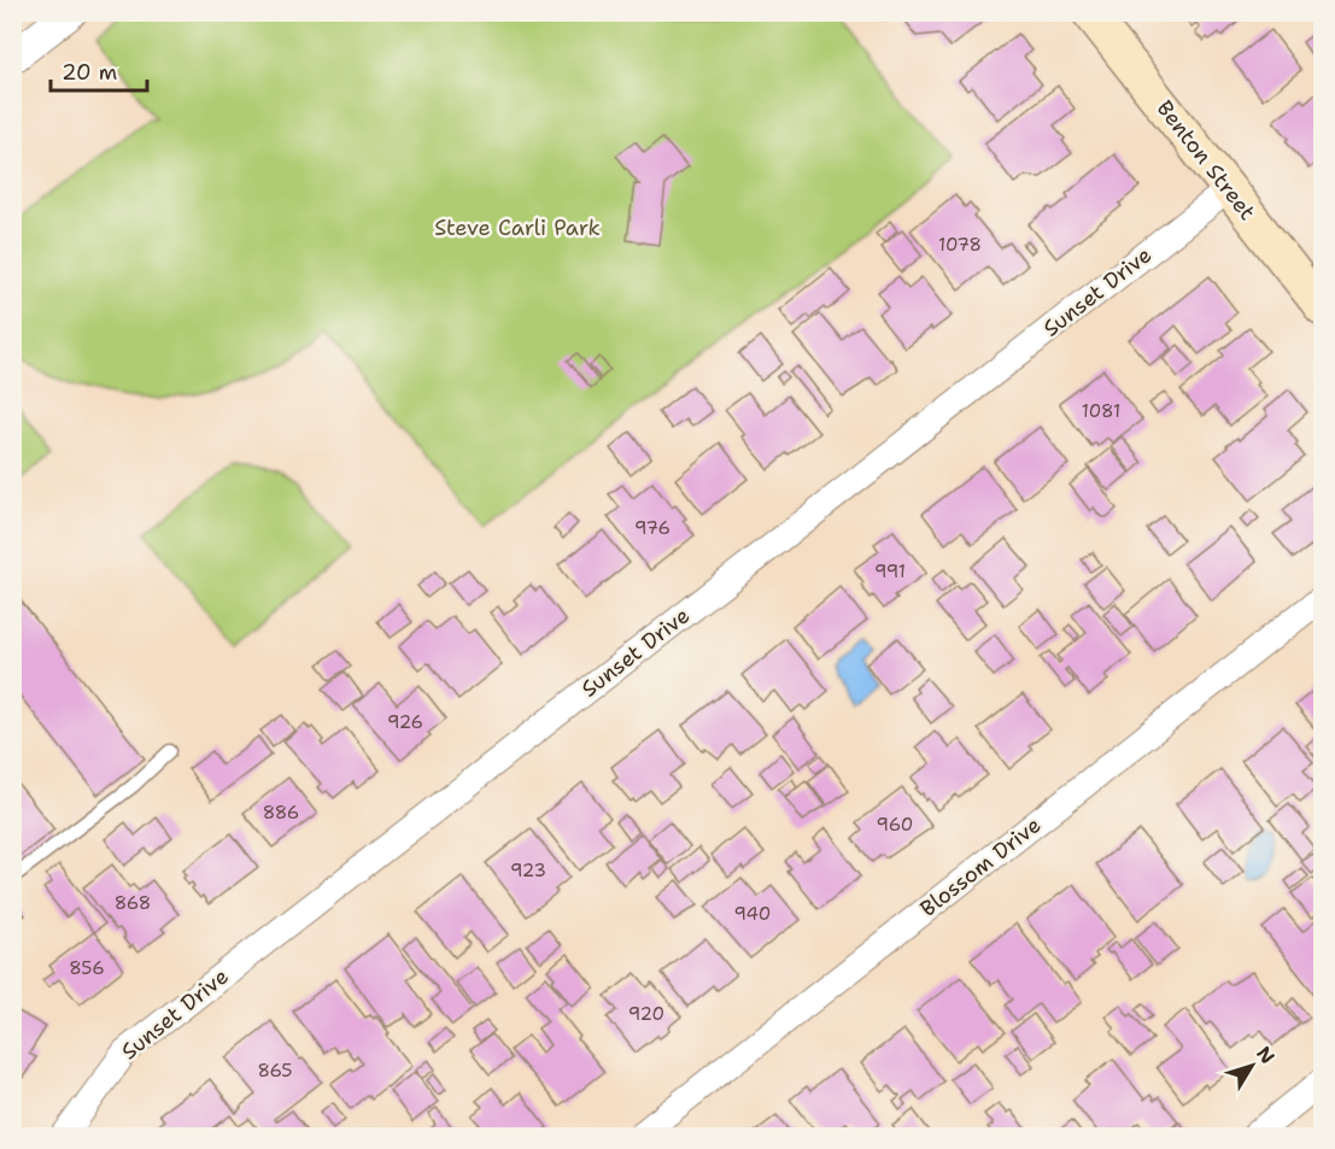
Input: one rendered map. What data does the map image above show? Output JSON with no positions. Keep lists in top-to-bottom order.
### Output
{
  "streets": {
    "main road": ["Benton Street"],
    "street": ["Sunset Drive", "Blossom Drive"]
  },
  "crossings": [
    ["Benton Street", "Sunset Drive"]
  ],
  "parks": ["Steve Carli Park"],
  "house_numbers": [
    "1078",
    "1081",
    "976",
    "991",
    "926",
    "886",
    "960",
    "923",
    "868",
    "940",
    "856",
    "920",
    "865"
  ],
  "scale_bar": "20 m",
  "north": "top right"
}
